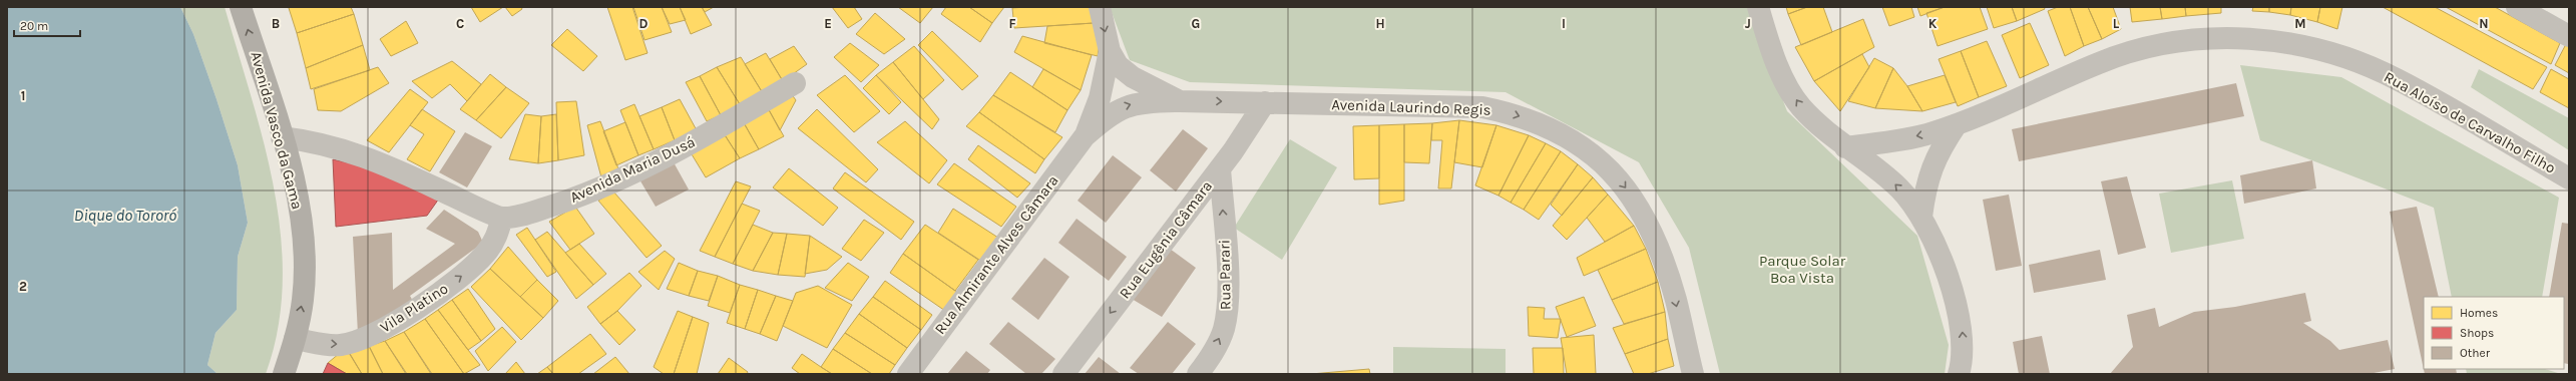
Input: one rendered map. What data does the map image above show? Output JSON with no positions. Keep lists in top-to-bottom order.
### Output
{
  "streets": {
    "main road": ["Avenida Vasco da Gama"],
    "street": [
      "Avenida Laurindo Regis",
      "Rua Aloíso de Carvalho Filho",
      "Avenida Maria Dusá",
      "Rua Eugênia Câmara",
      "Rua Almirante Alves Câmara",
      "Rua Parari",
      "Vila Platino"
    ]
  },
  "crossings": [
    ["Avenida Laurindo Regis", "Rua Eugênia Câmara"],
    ["Avenida Laurindo Regis", "Rua Almirante Alves Câmara"],
    ["Avenida Vasco da Gama", "Vila Platino"],
    ["Avenida Maria Dusá", "Vila Platino"],
    ["Rua Eugênia Câmara", "Rua Parari"]
  ],
  "one_way": [
    "Avenida Laurindo Regis",
    "Avenida Vasco da Gama",
    "Rua Eugênia Câmara",
    "Rua Parari",
    "Vila Platino"
  ],
  "water": ["Dique do Tororó"],
  "parks": ["Parque Solar Boa Vista"],
  "legend": ["Homes", "Shops", "Other"],
  "scale_bar": "20 m",
  "grid": {
    "columns": [
      "B",
      "C",
      "D",
      "E",
      "F",
      "G",
      "H",
      "I",
      "J",
      "K",
      "L",
      "M",
      "N"
    ],
    "rows": ["1", "2"]
  }
}
